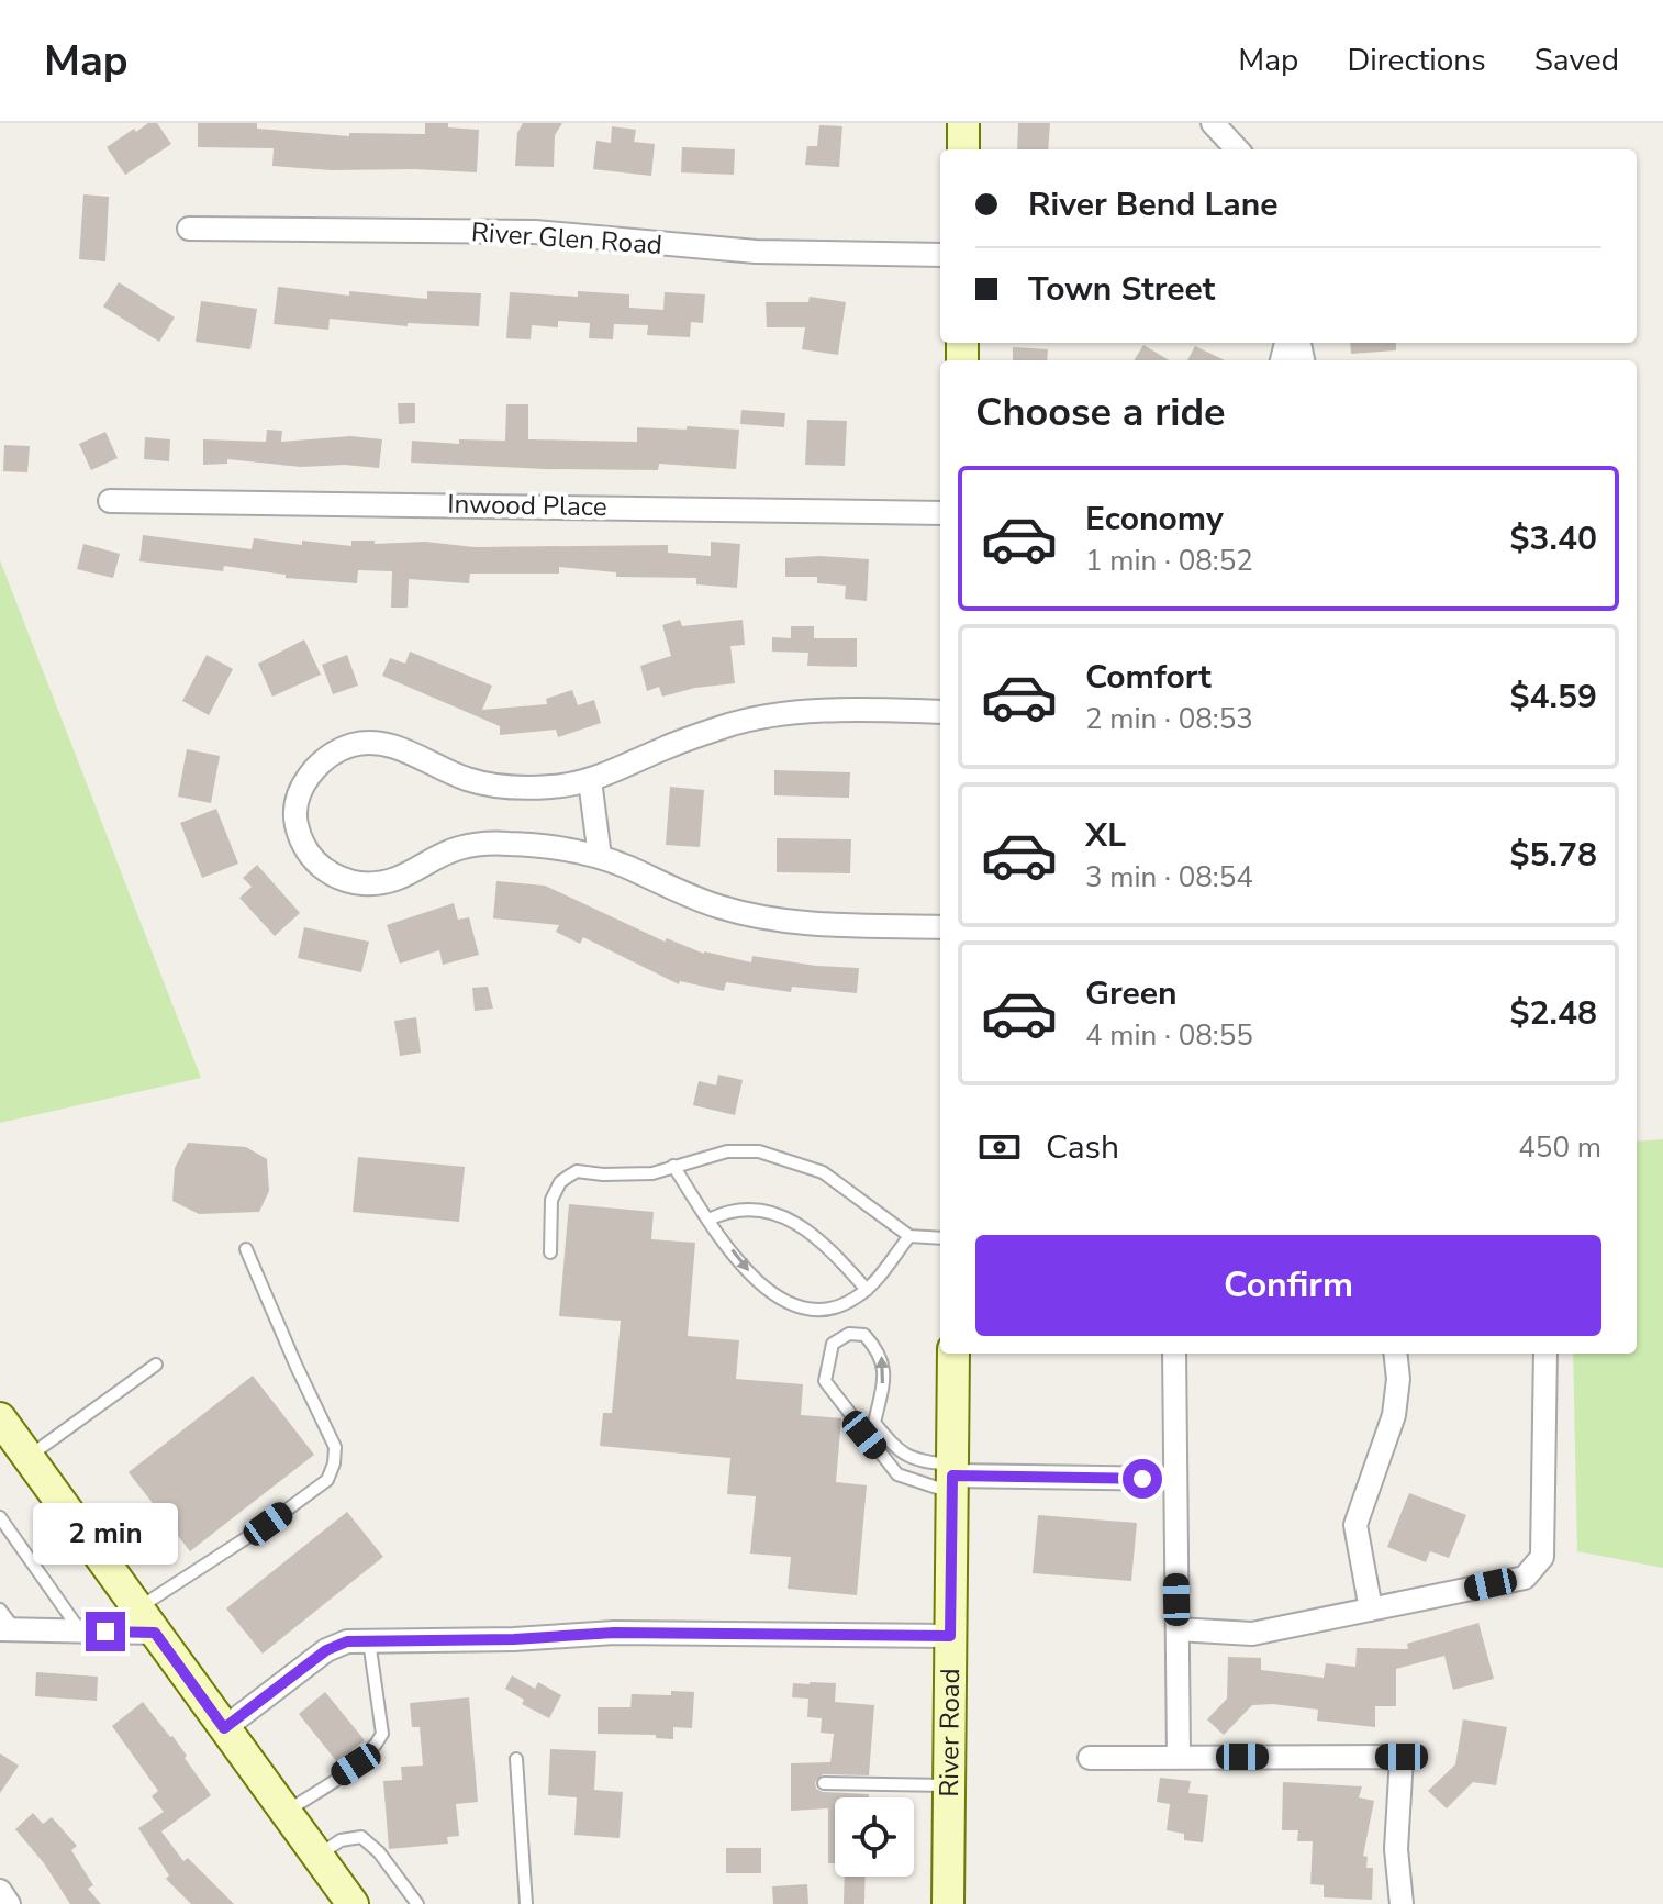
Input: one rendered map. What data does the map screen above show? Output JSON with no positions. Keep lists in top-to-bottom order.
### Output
{
  "streets": {
    "street": ["River Glen Road", "Inwood Place", "River Road"]
  },
  "page": {
    "header": "Map",
    "nav": ["Map", "Directions", "Saved"],
    "banner": ["River Bend Lane", "Town Street"],
    "heading": "Choose a ride",
    "list": [
      {
        "name": "Economy",
        "note": "1 min · 08:52",
        "value": "$3.40"
      },
      {
        "name": "Comfort",
        "note": "2 min · 08:53",
        "value": "$4.59"
      },
      {
        "name": "XL",
        "note": "3 min · 08:54",
        "value": "$5.78"
      },
      {
        "name": "Green",
        "note": "4 min · 08:55",
        "value": "$2.48"
      }
    ],
    "pay": ["Cash", "450 m"],
    "buttons": "Confirm",
    "bubble": "2 min"
  }
}
